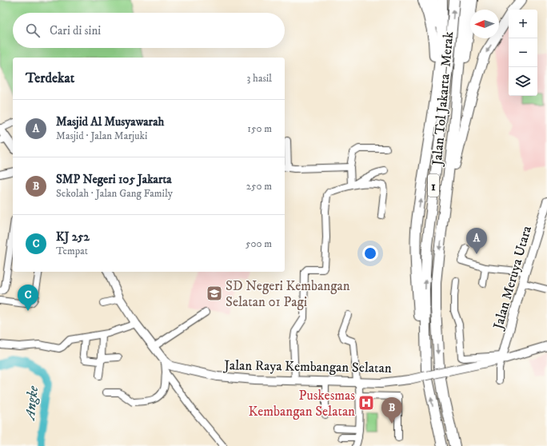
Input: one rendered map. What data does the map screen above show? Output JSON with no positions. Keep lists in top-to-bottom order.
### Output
{
  "streets": {
    "highway": ["Jalan Tol Jakarta–Merak", "1"],
    "main road": ["Jalan Meruya Utara", "Jalan Raya Kembangan Selatan"]
  },
  "crossings": [
    ["Jalan Meruya Utara", "Jalan Raya Kembangan Selatan"]
  ],
  "water": ["Angke"],
  "places": {
    "school or university": ["SD Negeri Kembangan Selatan 01 Pagi"],
    "hospital": ["Puskesmas Kembangan Selatan"]
  },
  "north": "left",
  "page": {
    "map_buttons": ["+", "−"],
    "search": "Cari di sini",
    "heading": ["Terdekat", "3 hasil"],
    "list": [
      {
        "mark": "A",
        "name": "Masjid Al Musyawarah",
        "note": "Masjid · Jalan Marjuki",
        "value": "150 m"
      },
      {
        "mark": "B",
        "name": "SMP Negeri 105 Jakarta",
        "note": "Sekolah · Jalan Gang Family",
        "value": "250 m"
      },
      {
        "mark": "C",
        "name": "KJ 252",
        "note": "Tempat",
        "value": "500 m"
      }
    ],
    "pins": ["A", "C", "B"]
  }
}
